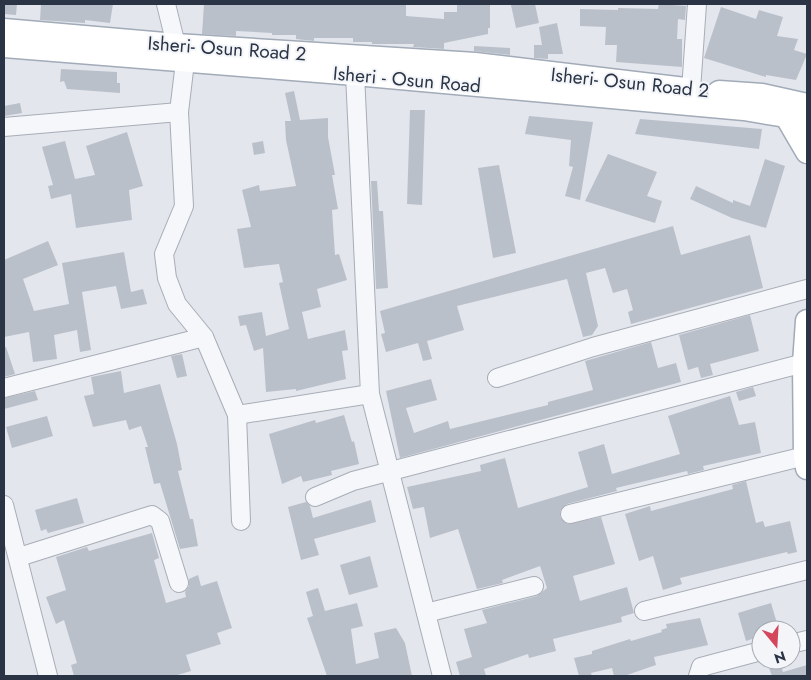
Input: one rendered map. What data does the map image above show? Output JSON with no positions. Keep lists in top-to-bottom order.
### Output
{
  "streets": {
    "main road": ["Isheri- Osun Road 2", "Isheri - Osun Road"]
  },
  "crossings": [
    ["Isheri- Osun Road 2", "Isheri - Osun Road"]
  ],
  "north": "bottom"
}
